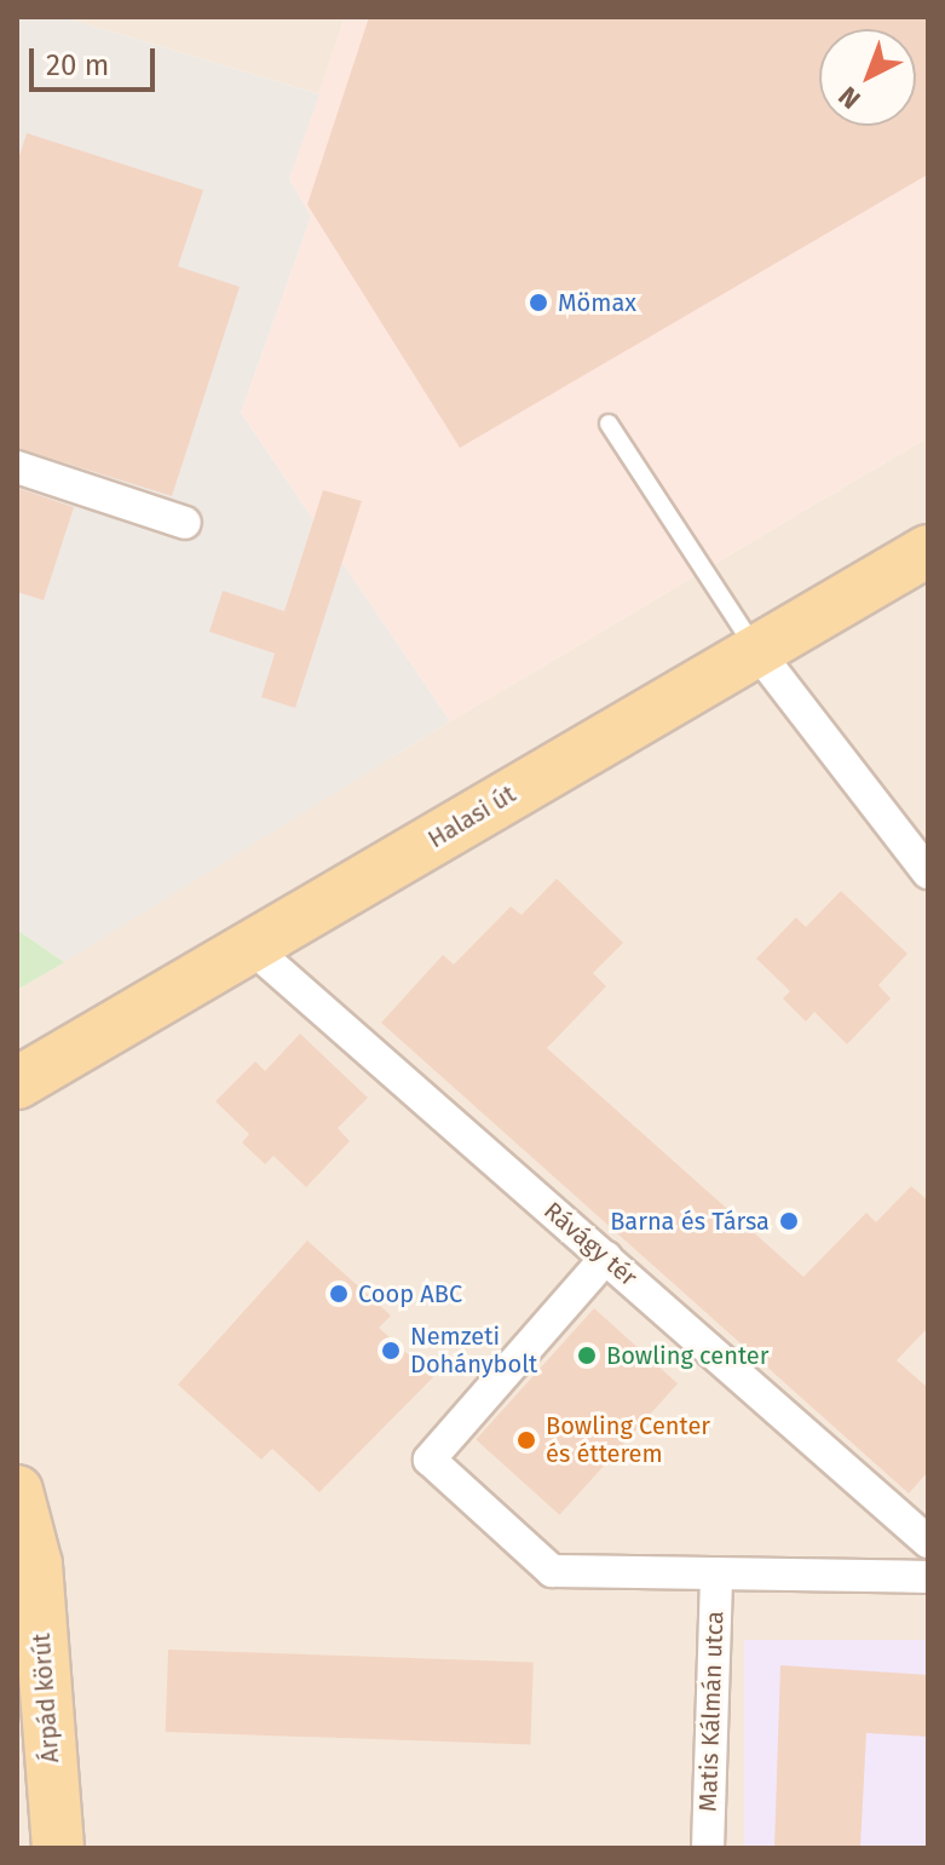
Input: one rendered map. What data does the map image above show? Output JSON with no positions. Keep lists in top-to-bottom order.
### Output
{
  "streets": {
    "main road": ["Halasi út", "Árpád körút"],
    "street": ["Rávágy tér", "Matis Kálmán utca"]
  },
  "crossings": [
    ["Halasi út", "Rávágy tér"]
  ],
  "places": [
    "Mömax",
    "Barna és Társa",
    "Coop ABC",
    "Nemzeti Dohánybolt",
    "Bowling center",
    "Bowling Center és étterem"
  ],
  "scale_bar": "20 m",
  "north": "bottom left"
}
